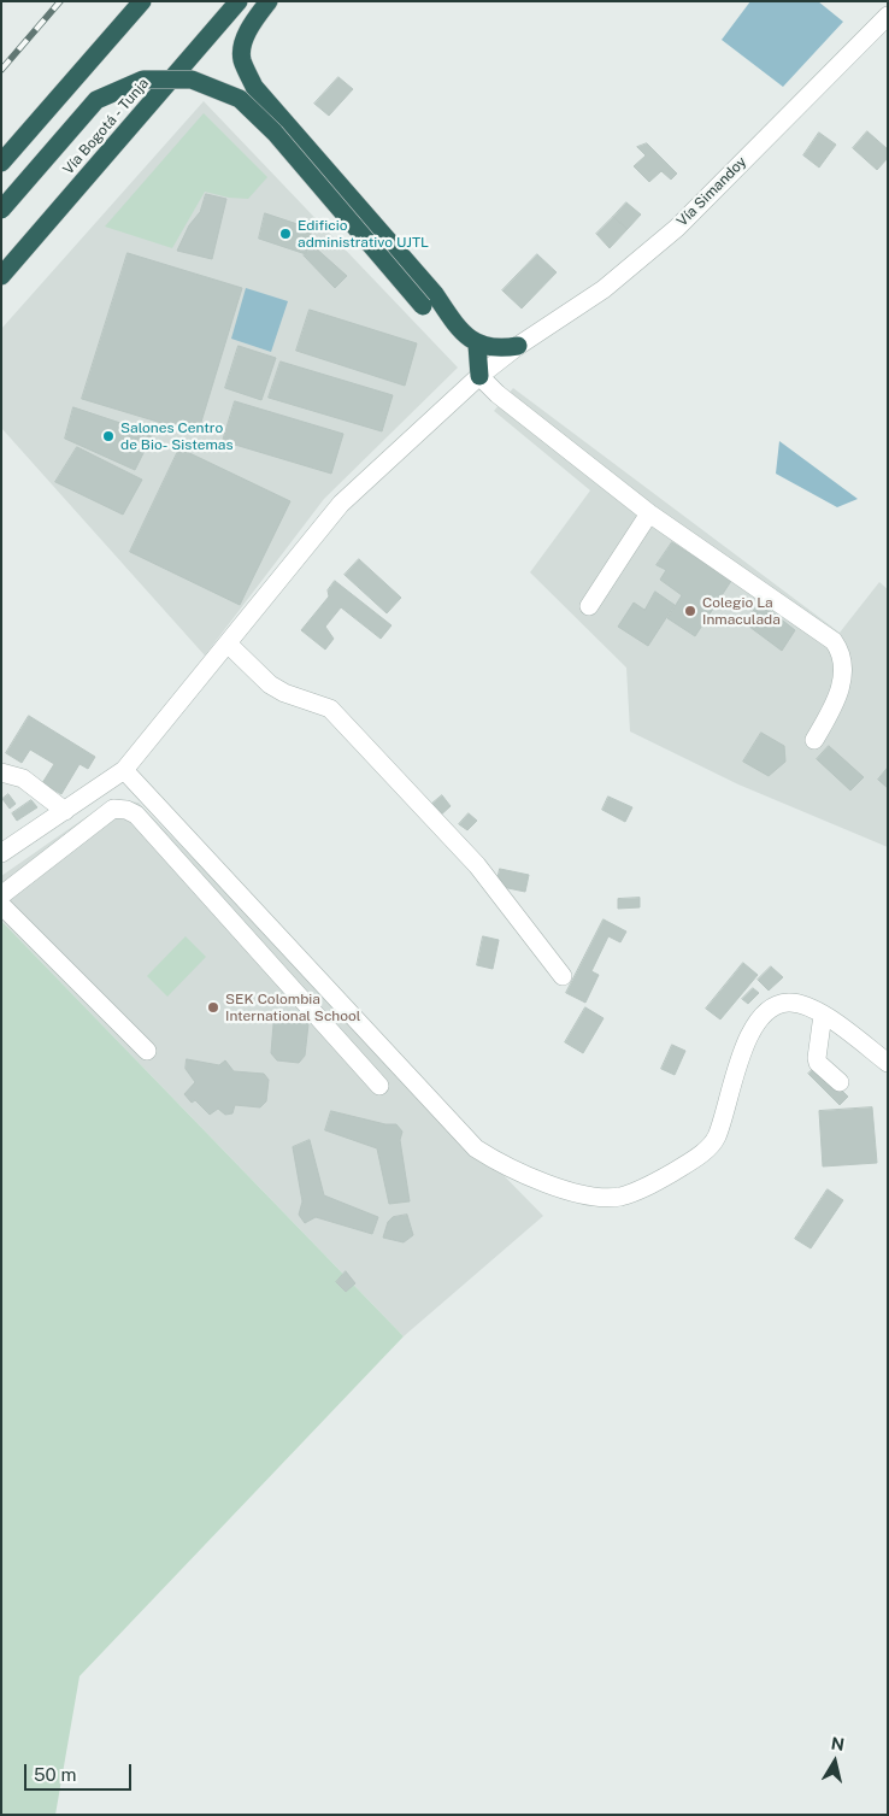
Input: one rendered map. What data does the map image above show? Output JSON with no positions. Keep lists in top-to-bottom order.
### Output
{
  "streets": {
    "highway": ["Vía Bogotá - Tunja"],
    "street": ["Vía Simandoy"]
  },
  "places": [
    "Edificio administrativo UJTL",
    "Salones Centro de Bio- Sistemas",
    "Colegio La Inmaculada",
    "SEK Colombia International School"
  ],
  "scale_bar": "50 m",
  "north": "top"
}
